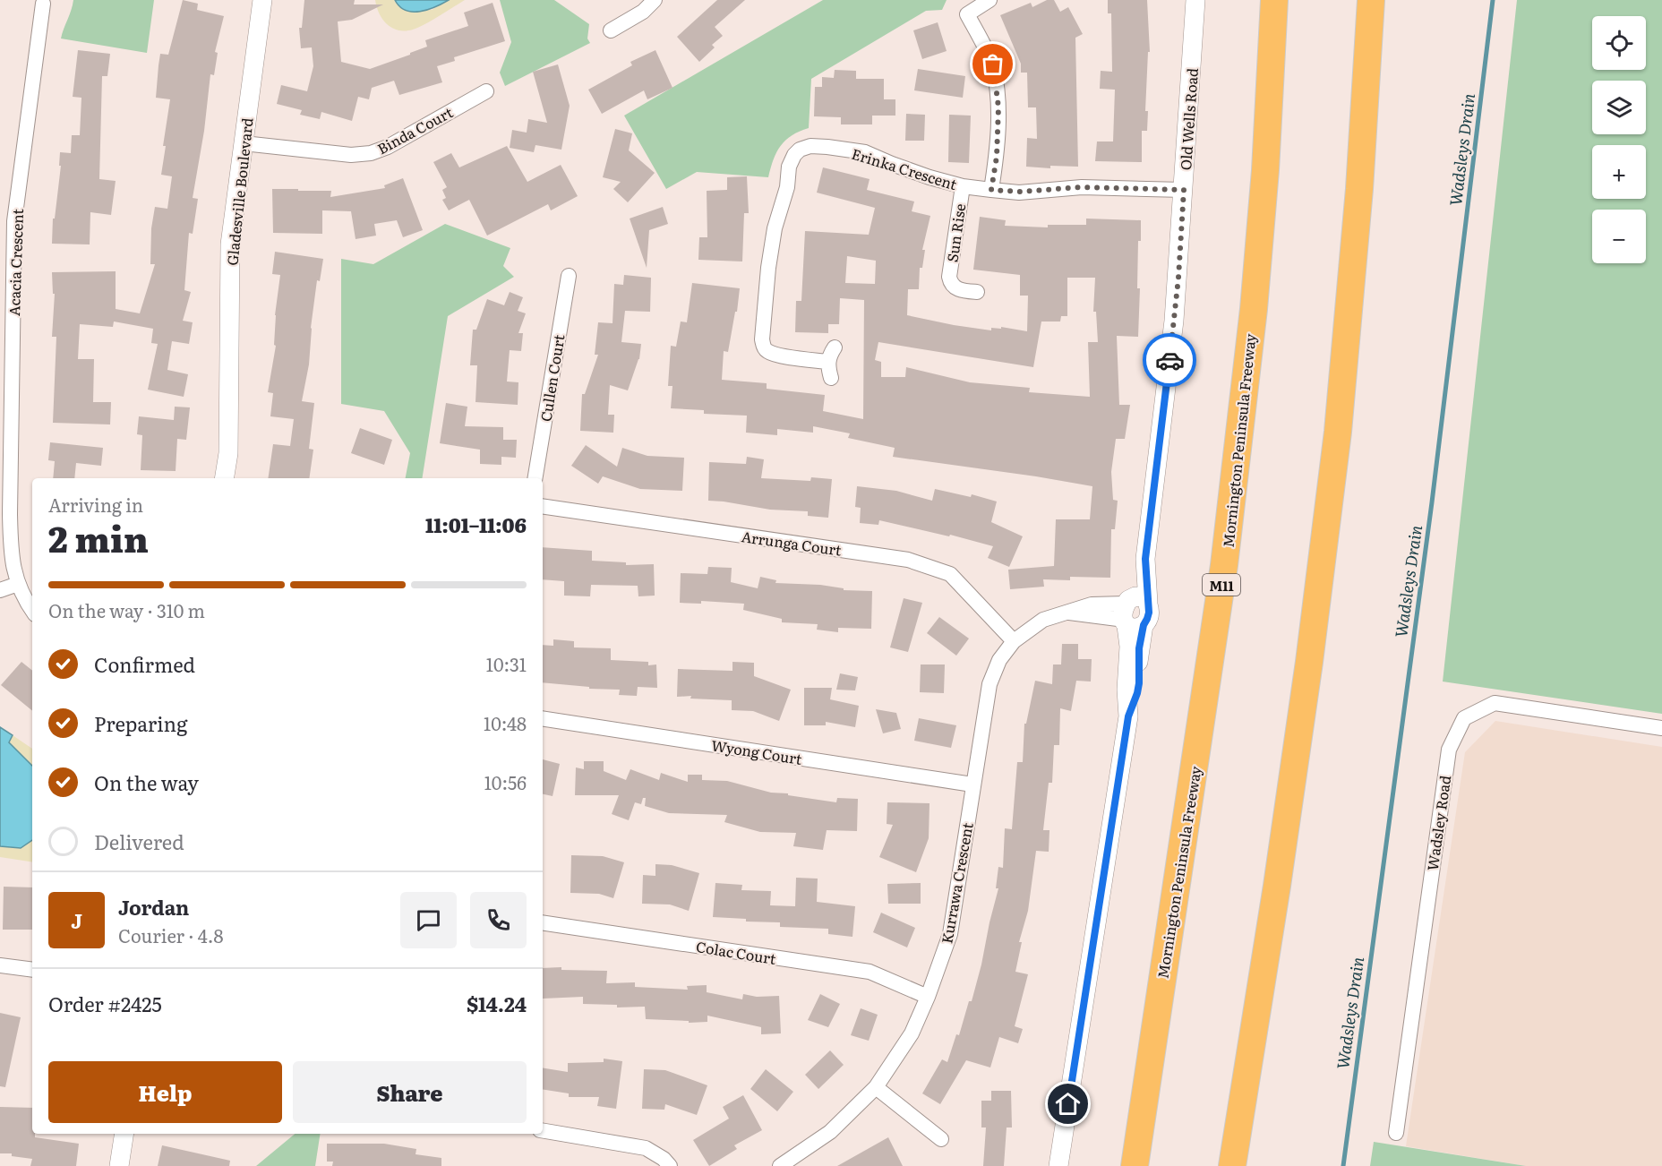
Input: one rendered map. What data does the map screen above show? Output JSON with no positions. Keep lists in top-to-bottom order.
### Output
{
  "streets": {
    "highway": ["Mornington Peninsula Freeway", "M11"],
    "street": [
      "Old Wells Road",
      "Binda Court",
      "Erinka Crescent",
      "Gladesville Boulevard",
      "Sun Rise",
      "Acacia Crescent",
      "Cullen Court",
      "Arrunga Court",
      "Wyong Court",
      "Wadsley Road",
      "Kurrawa Crescent",
      "Colac Court"
    ]
  },
  "crossings": [
    ["Old Wells Road", "Erinka Crescent"],
    ["Old Wells Road", "Kurrawa Crescent"],
    ["Binda Court", "Gladesville Boulevard"],
    ["Erinka Crescent", "Sun Rise"],
    ["Arrunga Court", "Kurrawa Crescent"],
    ["Wyong Court", "Kurrawa Crescent"],
    ["Kurrawa Crescent", "Colac Court"]
  ],
  "water": ["Wadsleys Drain"],
  "page": {
    "map_buttons": ["+", "−"],
    "heading": ["2 min", "Arriving in", "11:01–11:06"],
    "panel": [
      "Jordan",
      "Courier · 4.8",
      "Order #2425",
      "$14.24"
    ],
    "bar": "On the way · 310 m",
    "list": [
      ["Confirmed", "10:31"],
      ["Preparing", "10:48"],
      ["On the way", "10:56"],
      "Delivered"
    ],
    "round": "J",
    "buttons": ["Help", "Share"]
  }
}
